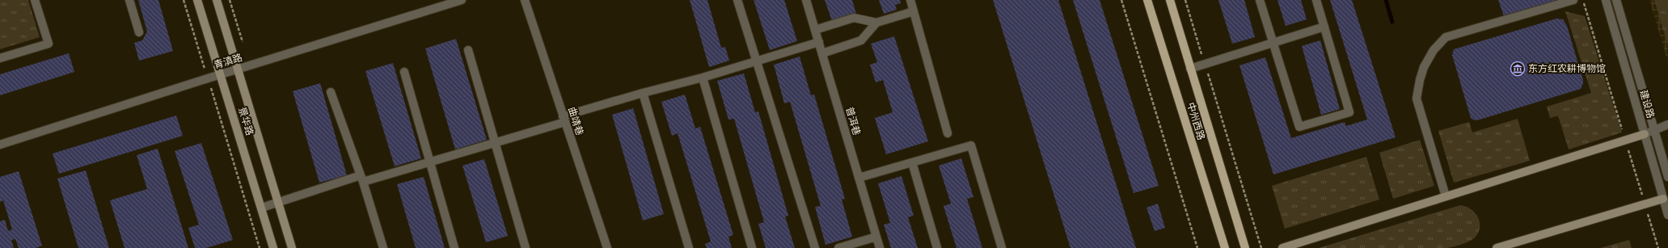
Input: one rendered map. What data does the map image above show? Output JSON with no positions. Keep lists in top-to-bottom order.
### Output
{
  "streets": {
    "main road": ["景华路", "中州西路"],
    "street": [
      "青滇路",
      "建设路",
      "曲靖巷",
      "普洱巷"
    ]
  },
  "crossings": [
    ["青滇路", "景华路"]
  ],
  "places": {
    "museum": ["东方红农耕博物馆"]
  }
}
